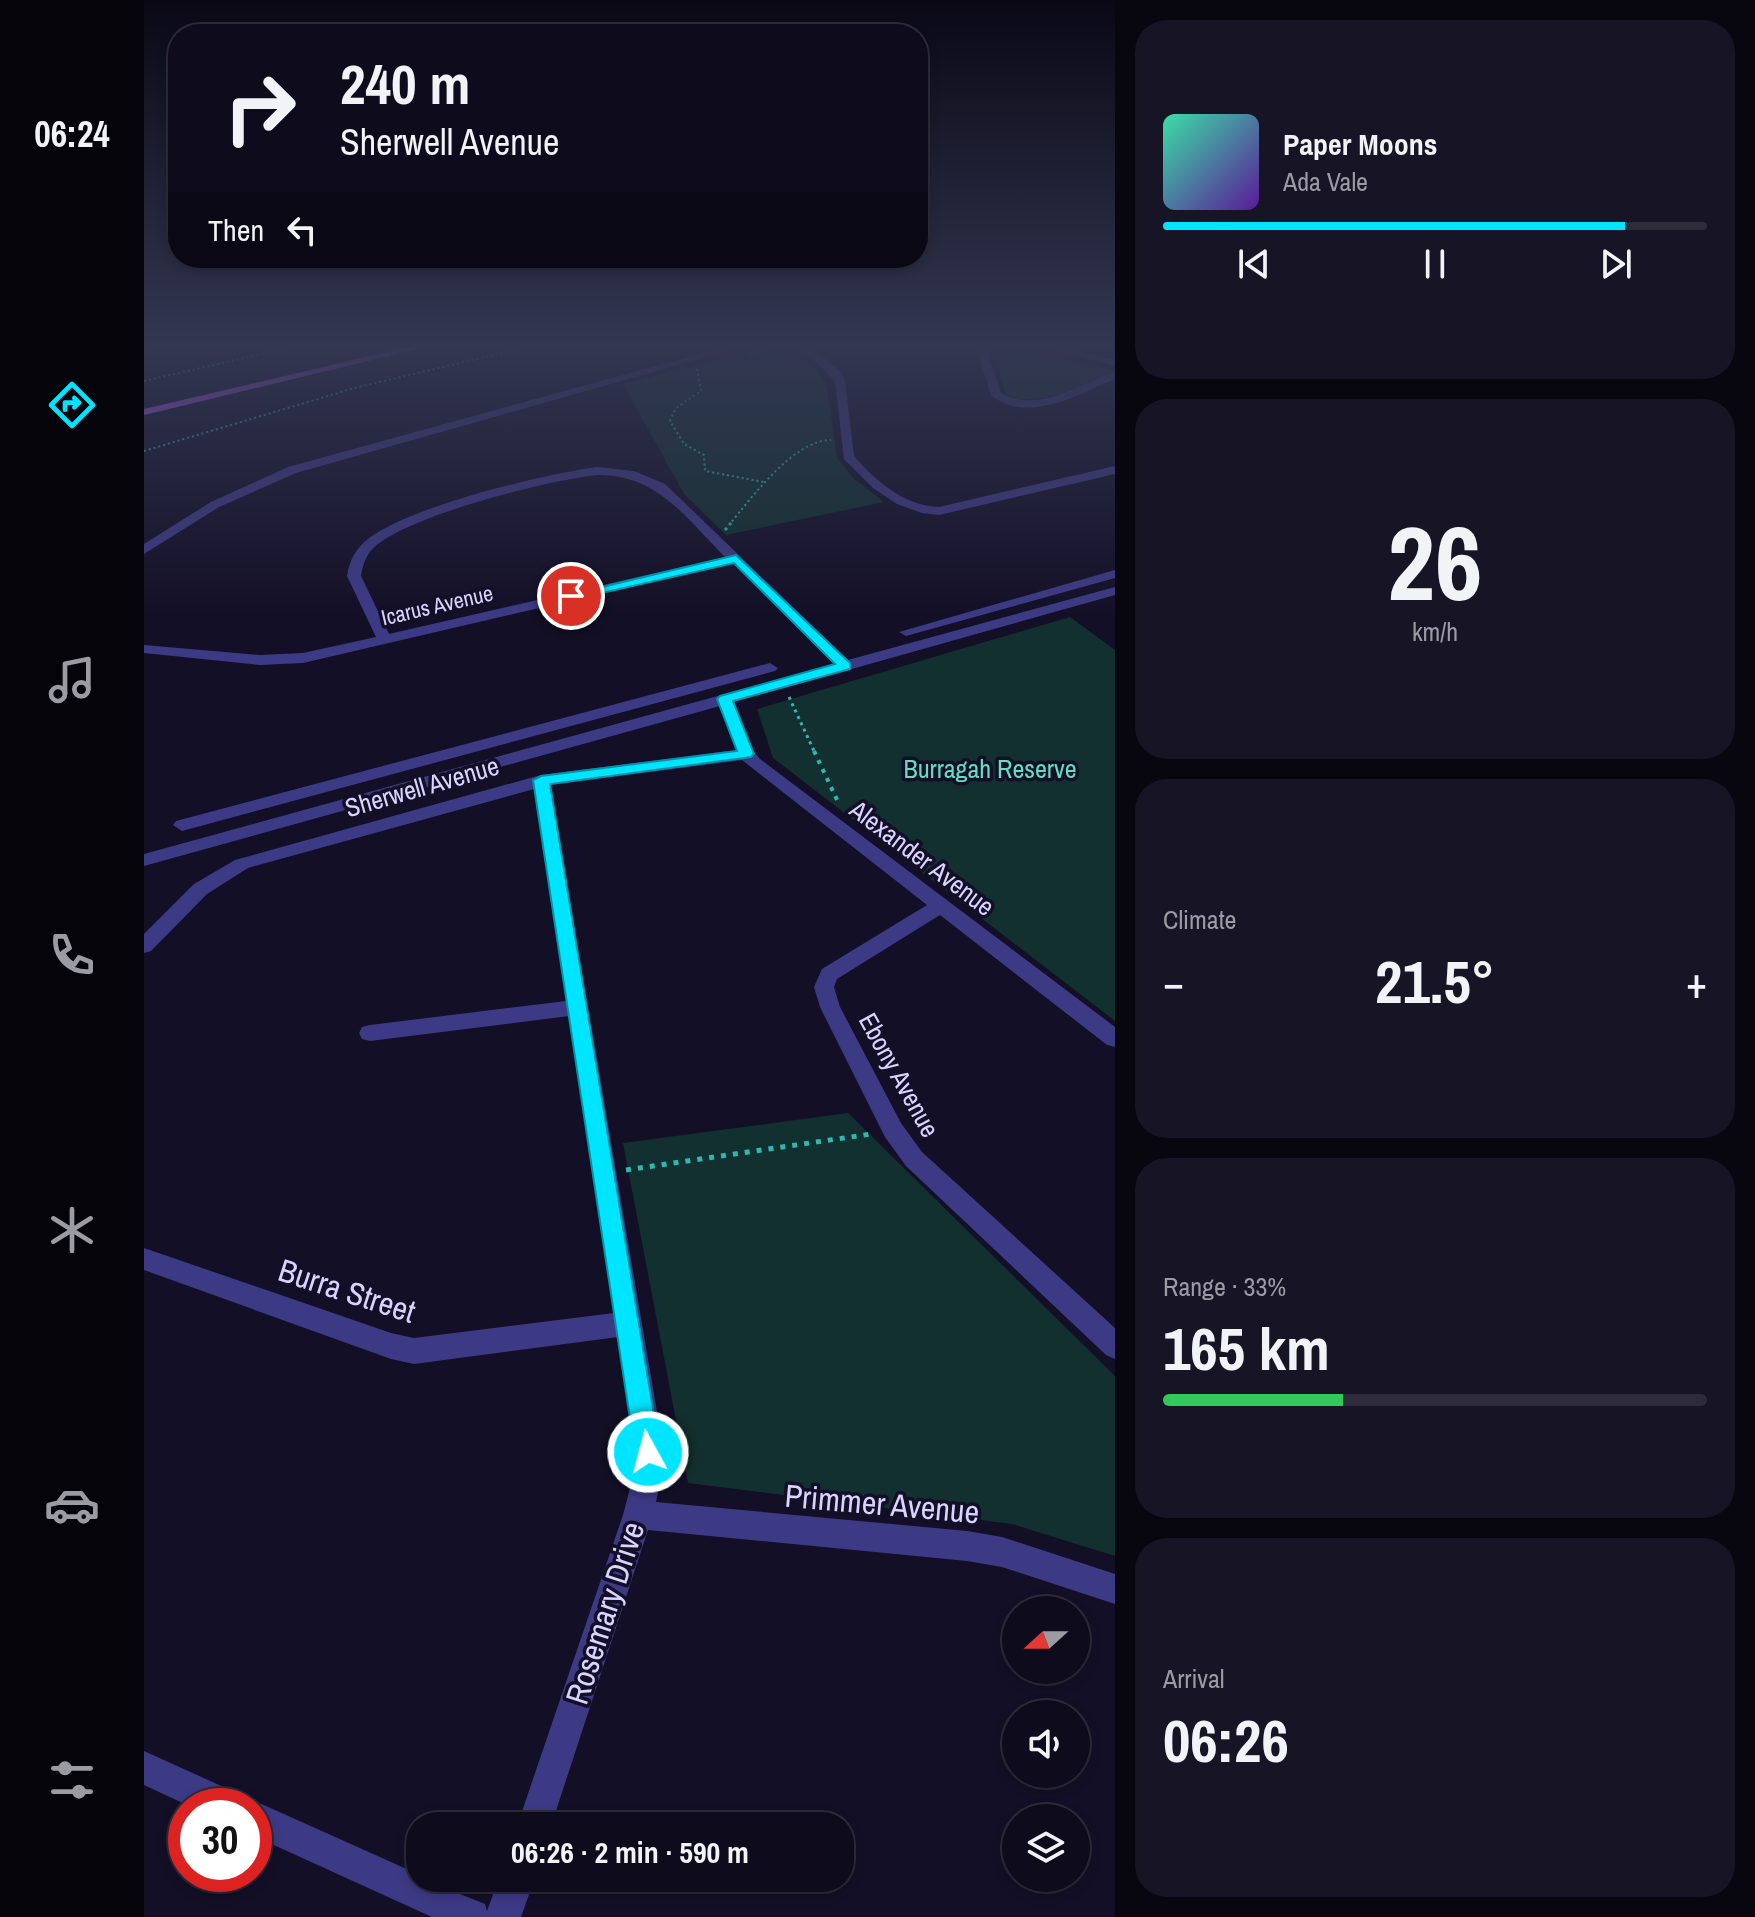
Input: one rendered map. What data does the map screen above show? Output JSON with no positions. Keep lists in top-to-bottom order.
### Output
{
  "streets": {
    "street": [
      "Icarus Avenue",
      "Sherwell Avenue",
      "Alexander Avenue",
      "Ebony Avenue",
      "Burra Street",
      "Primmer Avenue",
      "Rosemary Drive"
    ]
  },
  "crossings": [
    ["Sherwell Avenue", "Alexander Avenue"],
    ["Sherwell Avenue", "Rosemary Drive"],
    ["Alexander Avenue", "Ebony Avenue"],
    ["Burra Street", "Rosemary Drive"],
    ["Primmer Avenue", "Rosemary Drive"]
  ],
  "parks": ["Burragah Reserve"],
  "north": "left",
  "page": {
    "tabs": "06:24",
    "turn": ["240 m", "Sherwell Avenue"],
    "song": ["Paper Moons", "Ada Vale"],
    "then": "Then",
    "tile": [
      ["26", "km/h"],
      "Climate",
      ["Range · 33%", "165 km"],
      ["Arrival", "06:26"]
    ],
    "heat": ["−", "21.5°", "+"],
    "limit": "30",
    "trip": "06:26 · 2 min · 590 m"
  }
}
